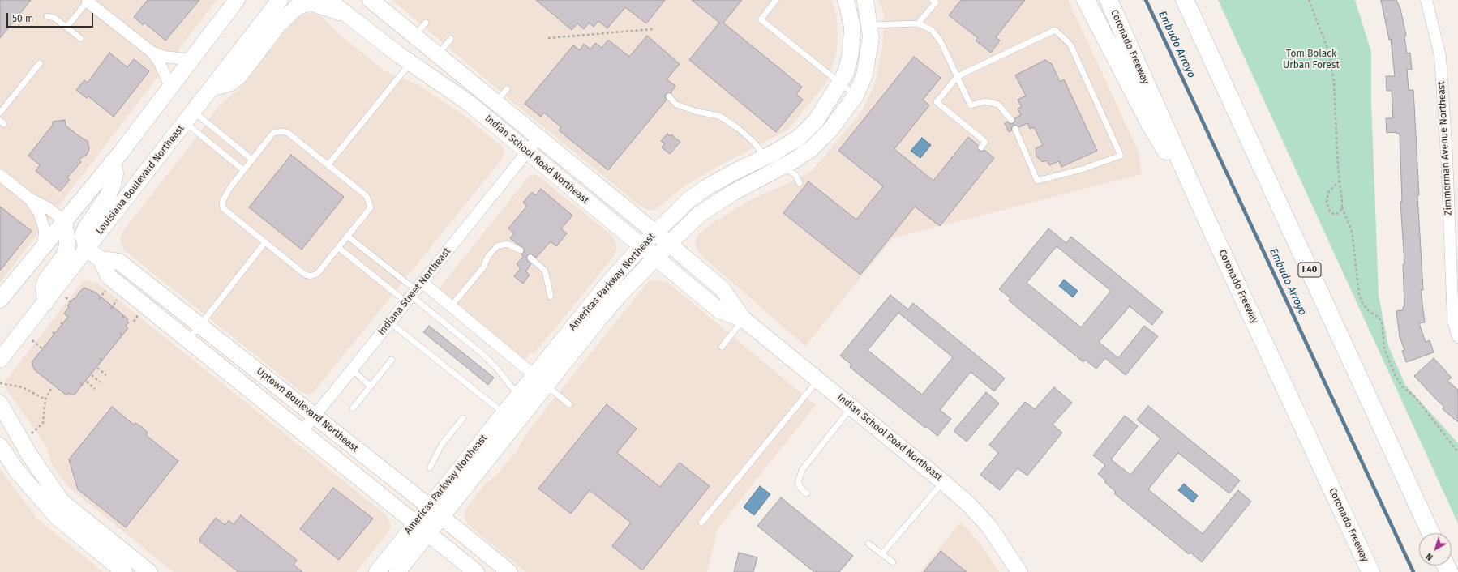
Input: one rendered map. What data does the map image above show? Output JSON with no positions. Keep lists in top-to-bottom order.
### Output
{
  "streets": {
    "highway": ["Coronado Freeway", "I 40"],
    "street": [
      "Zimmerman Avenue Northeast",
      "Indian School Road Northeast",
      "Louisiana Boulevard Northeast",
      "Americas Parkway Northeast",
      "Indiana Street Northeast",
      "Uptown Boulevard Northeast"
    ]
  },
  "crossings": [
    ["Indian School Road Northeast", "Americas Parkway Northeast"],
    ["Indian School Road Northeast", "Indiana Street Northeast"],
    ["Louisiana Boulevard Northeast", "Uptown Boulevard Northeast"],
    ["Americas Parkway Northeast", "Uptown Boulevard Northeast"],
    ["Indiana Street Northeast", "Uptown Boulevard Northeast"]
  ],
  "water": ["Embudo Arroyo"],
  "parks": ["Tom Bolack Urban Forest"],
  "scale_bar": "50 m",
  "north": "bottom left"
}
